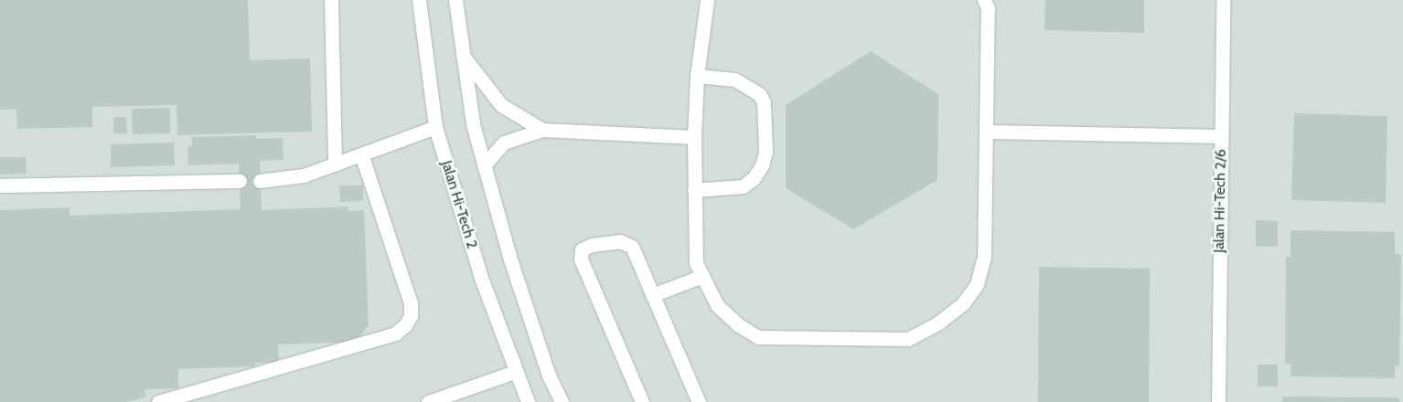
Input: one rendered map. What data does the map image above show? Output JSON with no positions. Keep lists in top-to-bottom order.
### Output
{
  "streets": {
    "street": ["Jalan Hi-Tech 2/6", "Jalan Hi-Tech 2"]
  }
}
